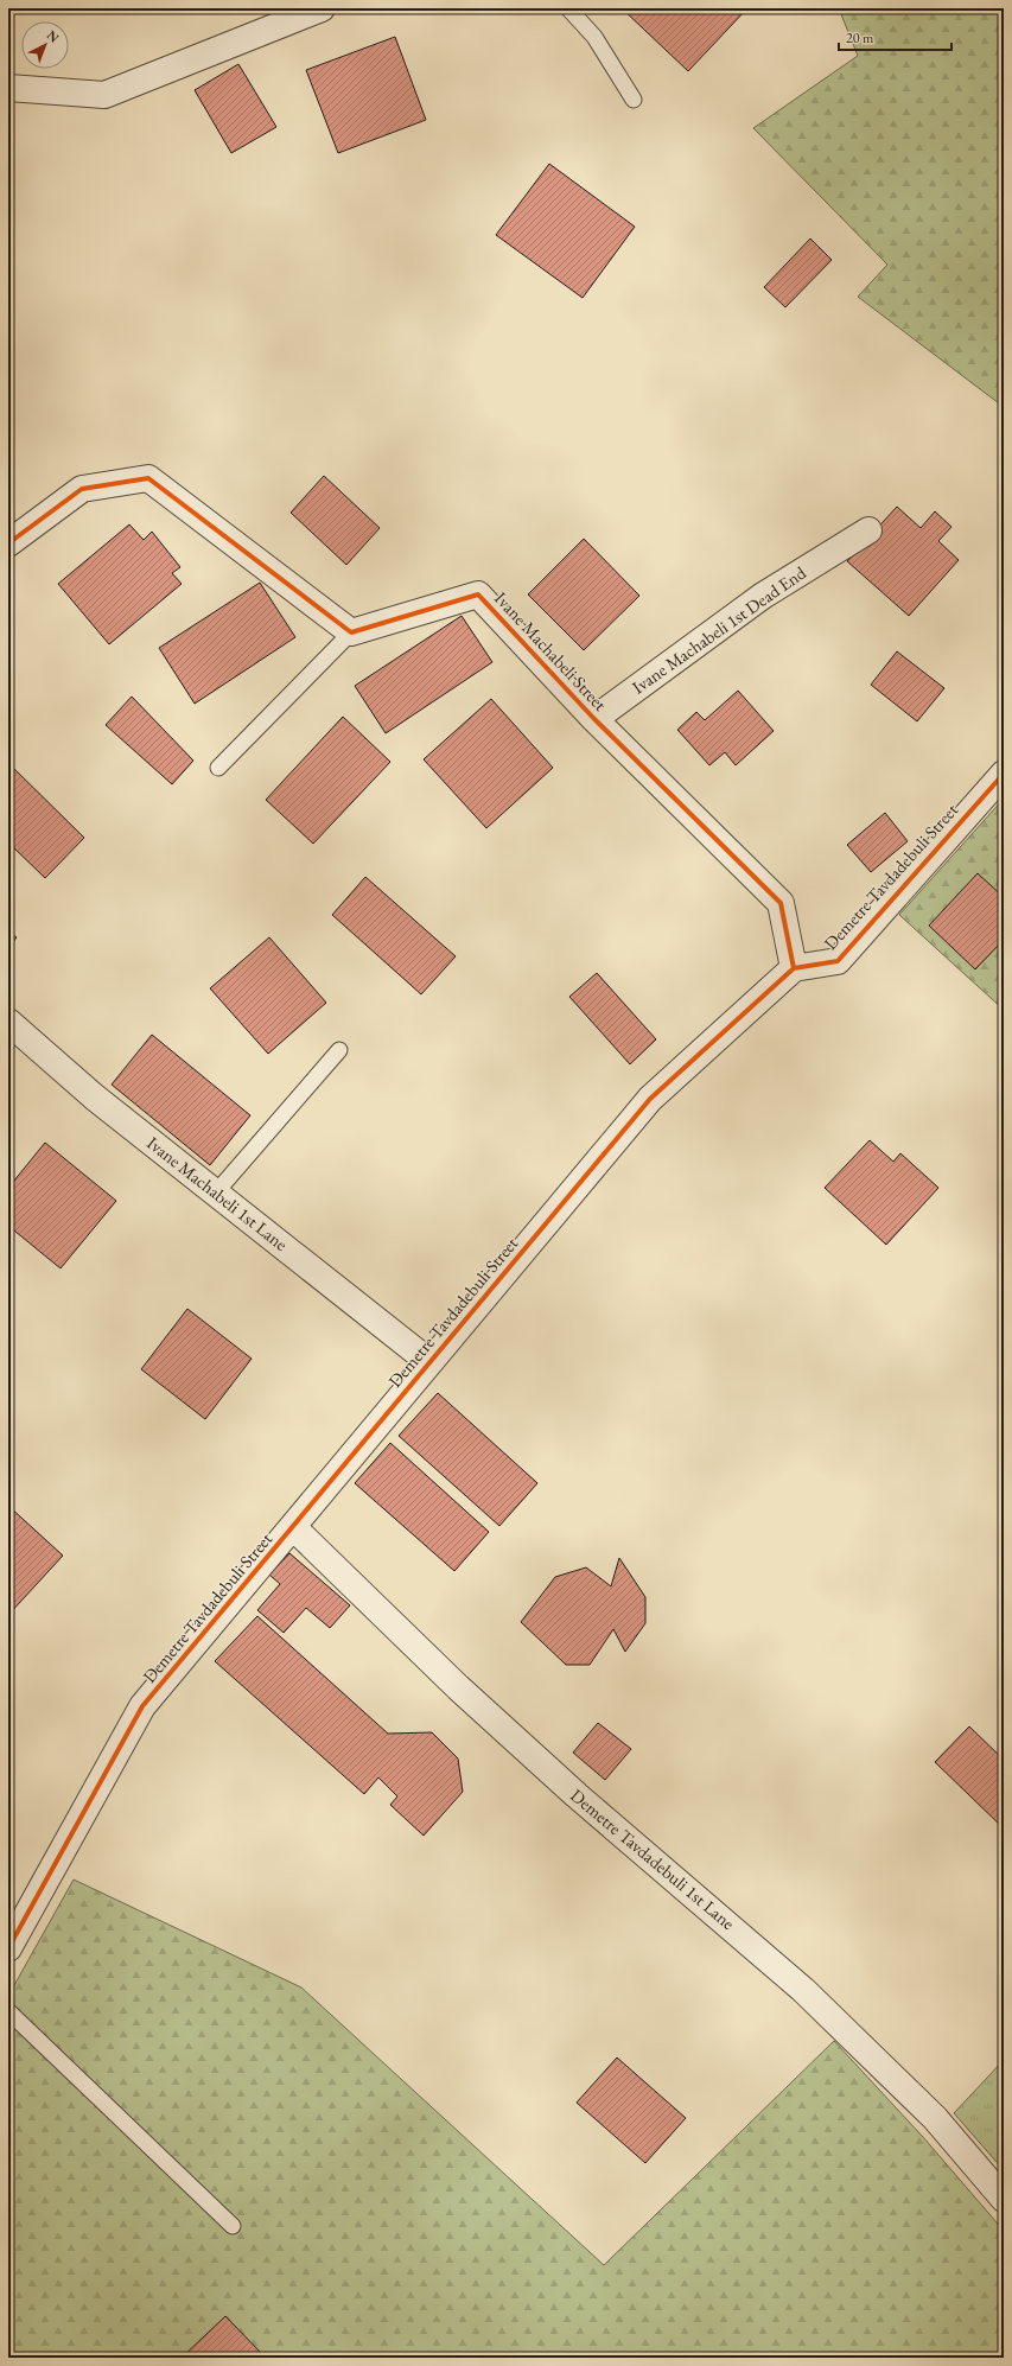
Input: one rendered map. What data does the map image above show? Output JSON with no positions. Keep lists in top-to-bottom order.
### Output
{
  "streets": {
    "street": [
      "Ivane Machabeli 1st Dead End",
      "Ivane Machabeli Street",
      "Demetre Tavdadebuli Street",
      "Ivane Machabeli 1st Lane",
      "Demetre Tavdadebuli 1st Lane"
    ]
  },
  "crossings": [
    ["Ivane Machabeli 1st Dead End", "Ivane Machabeli Street"],
    ["Ivane Machabeli Street", "Demetre Tavdadebuli Street"],
    ["Demetre Tavdadebuli Street", "Ivane Machabeli 1st Lane"],
    ["Demetre Tavdadebuli Street", "Demetre Tavdadebuli 1st Lane"]
  ],
  "scale_bar": "20 m",
  "north": "top right"
}
